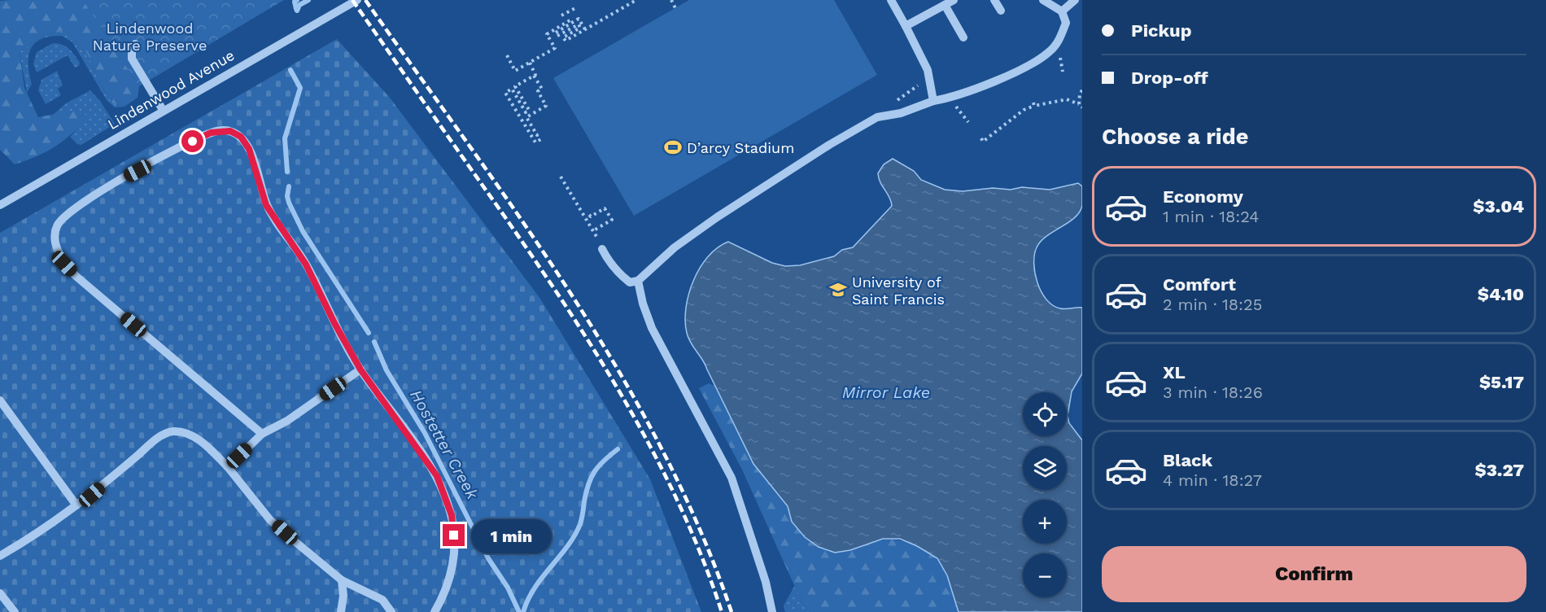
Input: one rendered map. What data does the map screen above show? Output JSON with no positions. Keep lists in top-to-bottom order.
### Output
{
  "streets": {
    "street": ["Lindenwood Avenue"]
  },
  "water": ["Mirror Lake", "Hostetter Creek"],
  "parks": ["Lindenwood Nature Preserve"],
  "places": {
    "sports": ["D’arcy Stadium"],
    "school or university": ["University of Saint Francis"]
  },
  "page": {
    "banner": ["Pickup", "Drop-off"],
    "heading": "Choose a ride",
    "list": [
      {
        "name": "Economy",
        "note": "1 min · 18:24",
        "value": "$3.04"
      },
      {
        "name": "Comfort",
        "note": "2 min · 18:25",
        "value": "$4.10"
      },
      {
        "name": "XL",
        "note": "3 min · 18:26",
        "value": "$5.17"
      },
      {
        "name": "Black",
        "note": "4 min · 18:27",
        "value": "$3.27"
      }
    ],
    "map_buttons": ["+", "−"],
    "bubble": "1 min",
    "buttons": "Confirm"
  }
}
